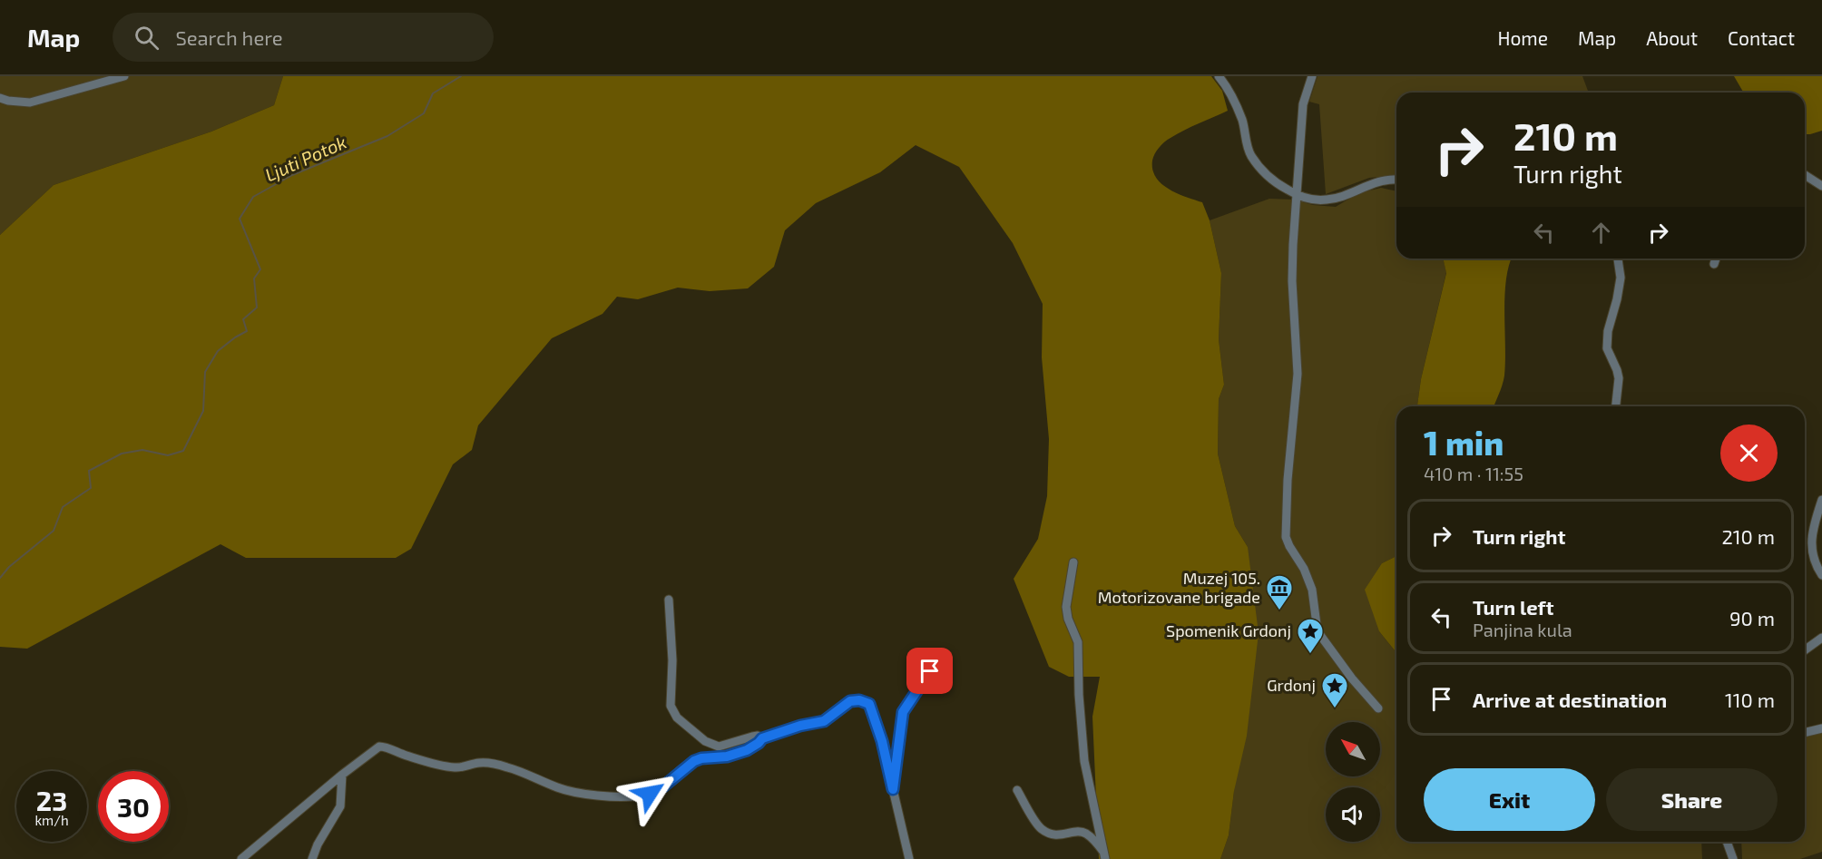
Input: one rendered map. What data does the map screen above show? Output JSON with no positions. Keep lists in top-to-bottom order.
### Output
{
  "water": ["Ljuti Potok"],
  "places": {
    "museum": ["Muzej 105. Motorizovane brigade"],
    "place": ["Spomenik Grdonj", "Grdonj"]
  },
  "north": "top left",
  "page": {
    "header": "Map",
    "search": "Search here",
    "nav": [
      "Home",
      "Map",
      "About",
      "Contact"
    ],
    "turn": ["210 m", "Turn right"],
    "heading": ["1 min", "410 m · 11:55"],
    "list": [
      {
        "name": "Turn right",
        "value": "210 m"
      },
      {
        "name": "Turn left",
        "note": "Panjina kula",
        "value": "90 m"
      },
      {
        "name": "Arrive at destination",
        "value": "110 m"
      }
    ],
    "buttons": ["Exit", "Share"],
    "speed": "23 km/h",
    "limit": "30"
  }
}
